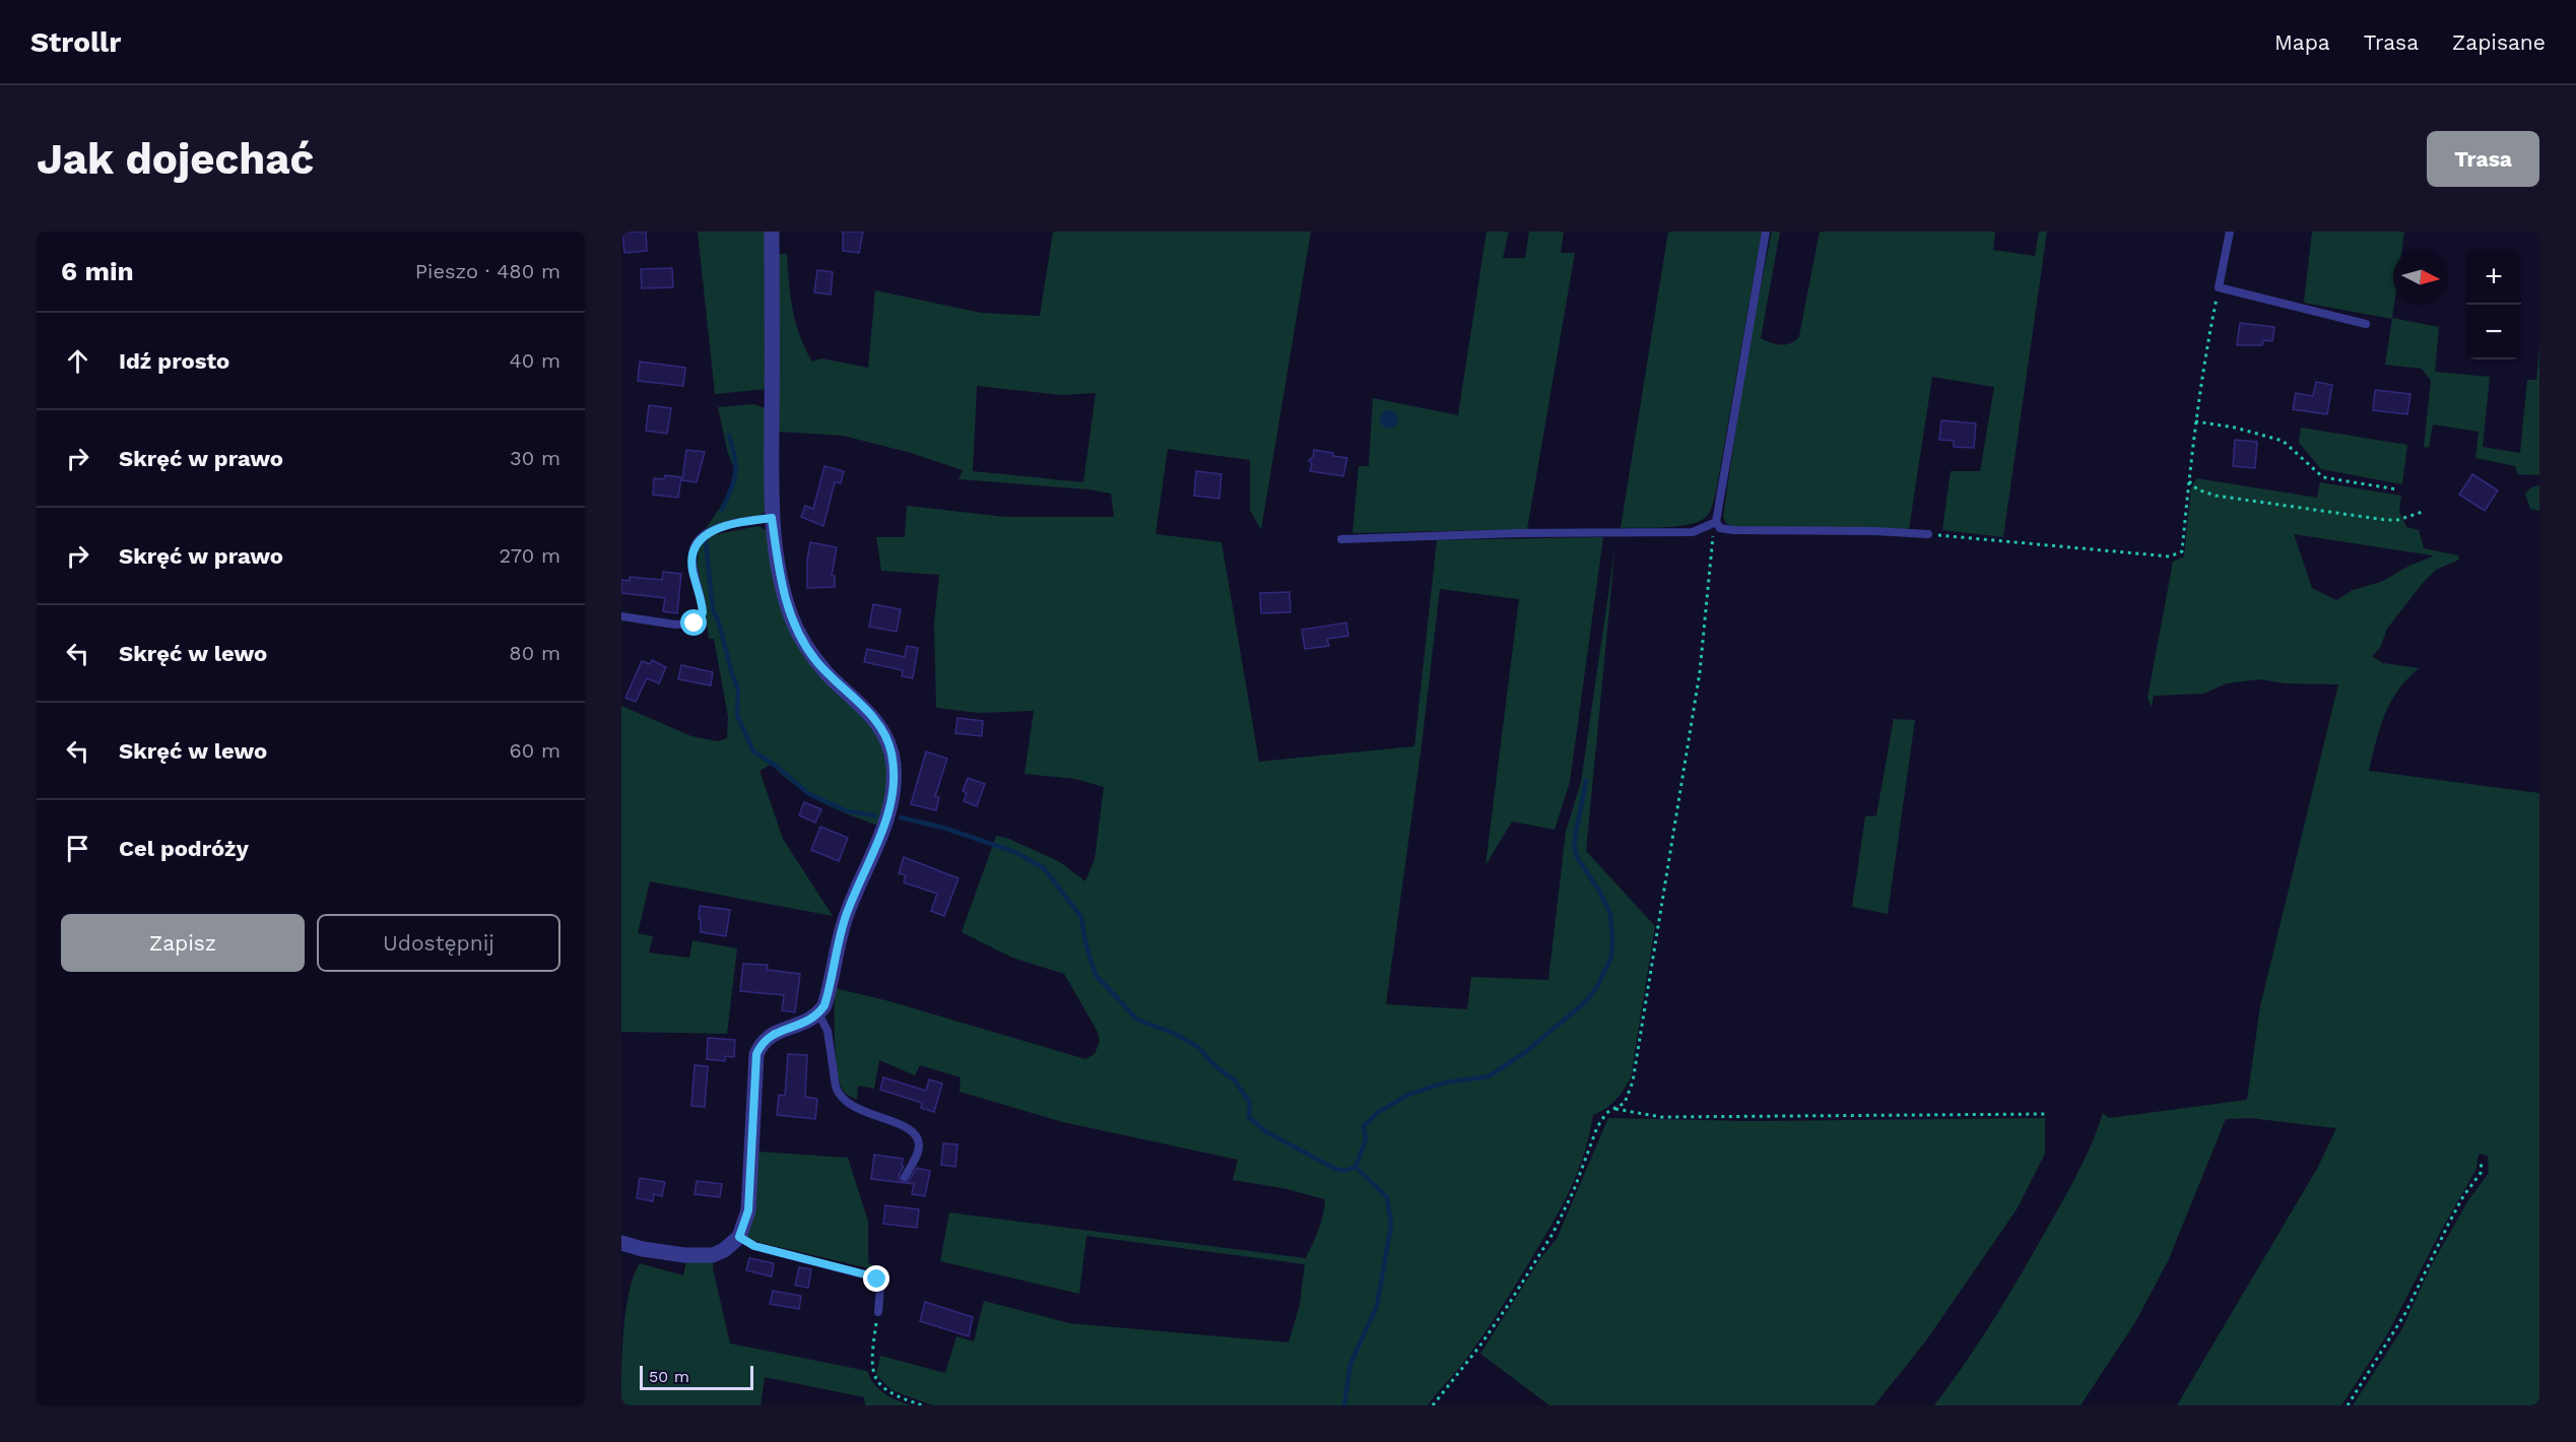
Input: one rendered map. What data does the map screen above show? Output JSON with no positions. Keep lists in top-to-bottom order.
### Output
{
  "scale_bar": "50 m",
  "north": "right",
  "page": {
    "header": "Strollr",
    "nav": ["Mapa", "Trasa", "Zapisane"],
    "buttons": [
      "Trasa",
      ["Zapisz", "Udostępnij"]
    ],
    "title": "Jak dojechać",
    "heading": ["6 min", "Pieszo · 480 m"],
    "map_buttons": ["+", "−"],
    "list": [
      ["Idź prosto", "40 m"],
      ["Skręć w prawo", "30 m"],
      ["Skręć w prawo", "270 m"],
      ["Skręć w lewo", "80 m"],
      ["Skręć w lewo", "60 m"],
      "Cel podróży"
    ],
    "scale": "50 m"
  }
}
